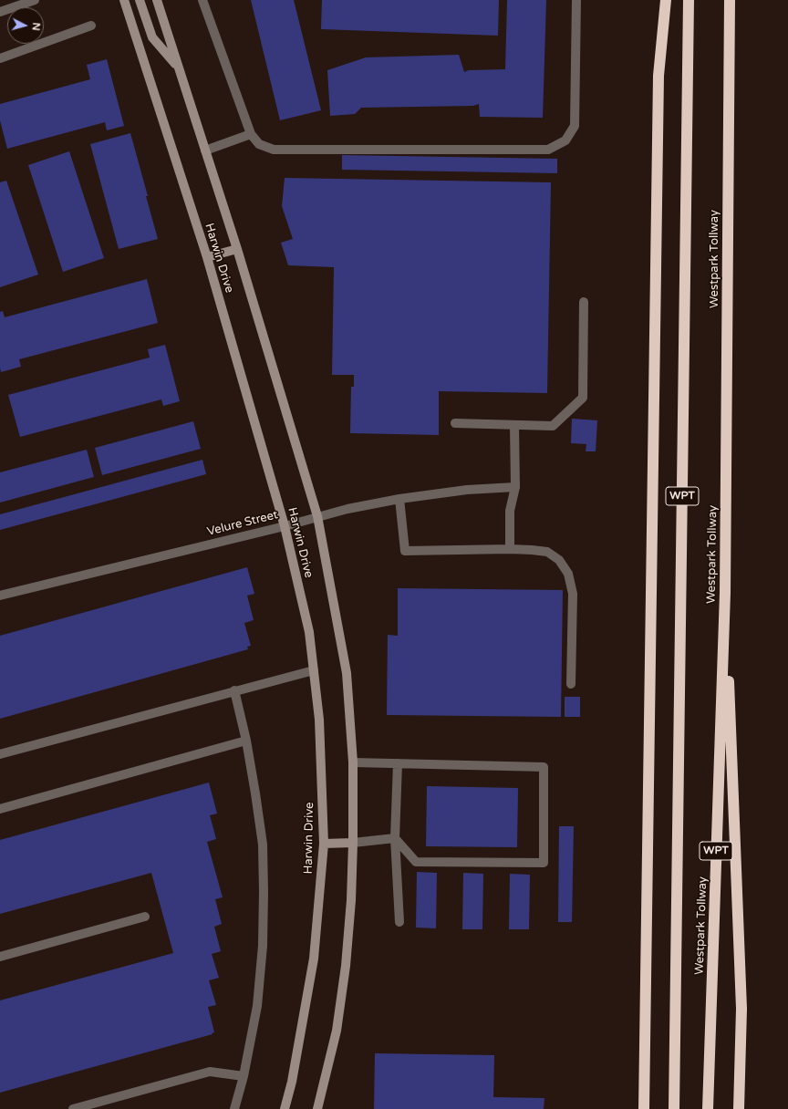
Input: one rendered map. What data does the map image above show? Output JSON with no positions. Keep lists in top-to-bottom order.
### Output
{
  "streets": {
    "highway": ["Westpark Tollway", "WPT"],
    "main road": ["Harwin Drive"],
    "street": ["Velure Street"]
  },
  "crossings": [
    ["Harwin Drive", "Velure Street"]
  ],
  "north": "right"
}
